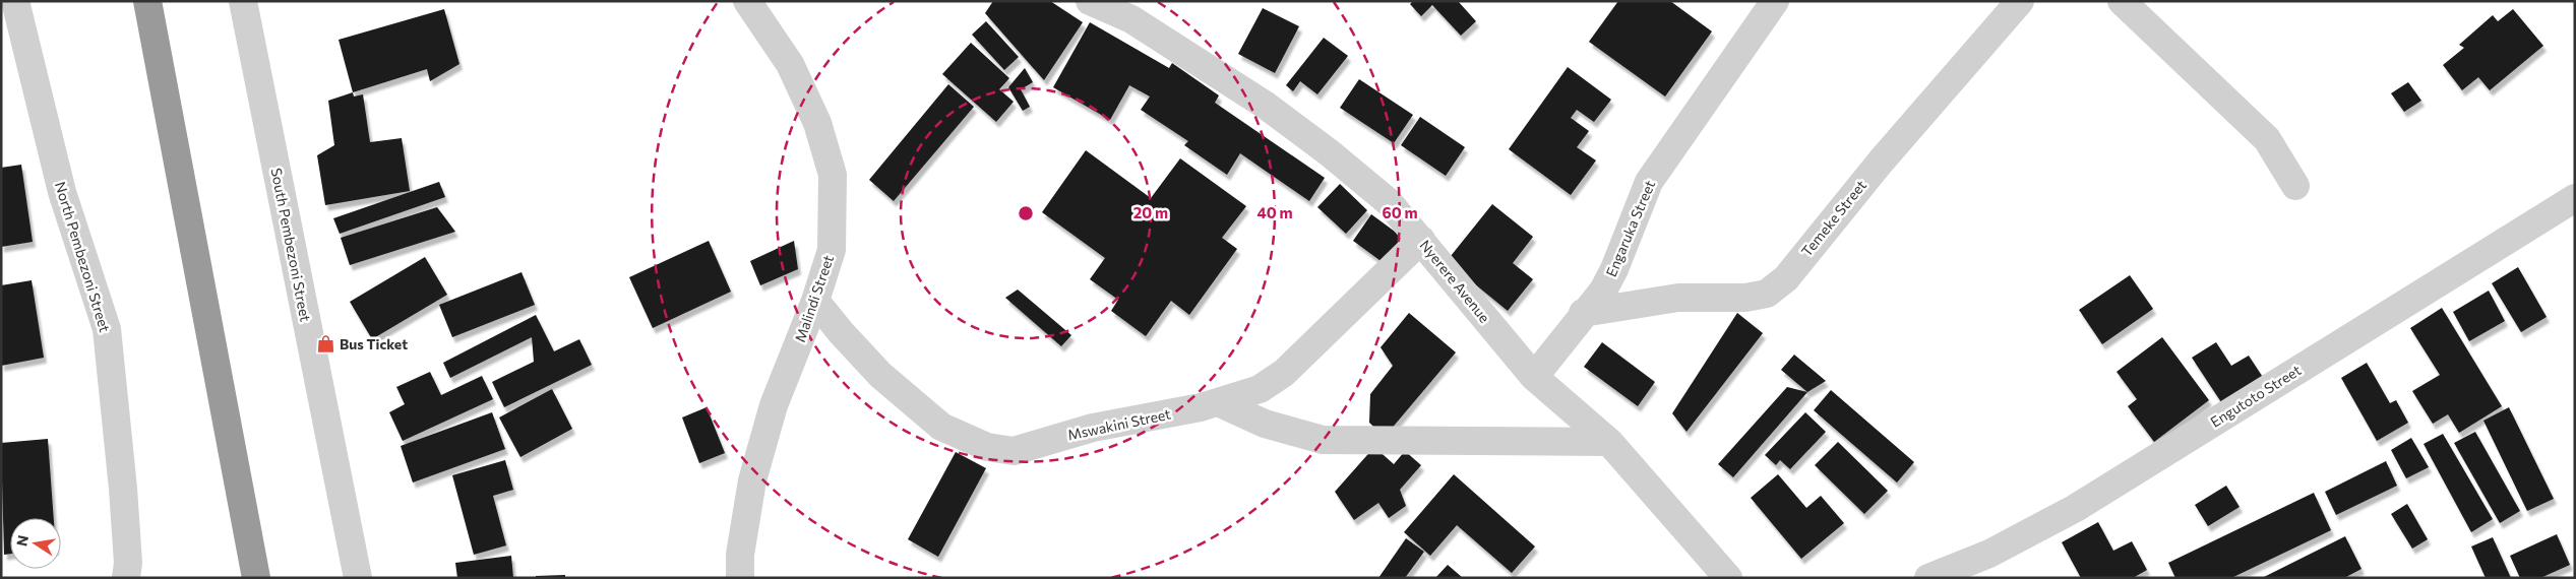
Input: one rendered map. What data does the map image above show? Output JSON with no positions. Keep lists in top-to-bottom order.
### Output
{
  "streets": {
    "street": [
      "Temeke Street",
      "Engaruka Street",
      "South Pembezoni Street",
      "North Pembezoni Street",
      "Nyerere Avenue",
      "Malindi Street",
      "Engutoto Street",
      "Mswakini Street"
    ]
  },
  "crossings": [
    ["Temeke Street", "Engaruka Street"],
    ["Engaruka Street", "Nyerere Avenue"],
    ["Nyerere Avenue", "Mswakini Street"],
    ["Malindi Street", "Mswakini Street"]
  ],
  "places": {
    "shop": ["Bus Ticket"]
  },
  "north": "left",
  "rings": ["20 m", "40 m", "60 m"]
}
